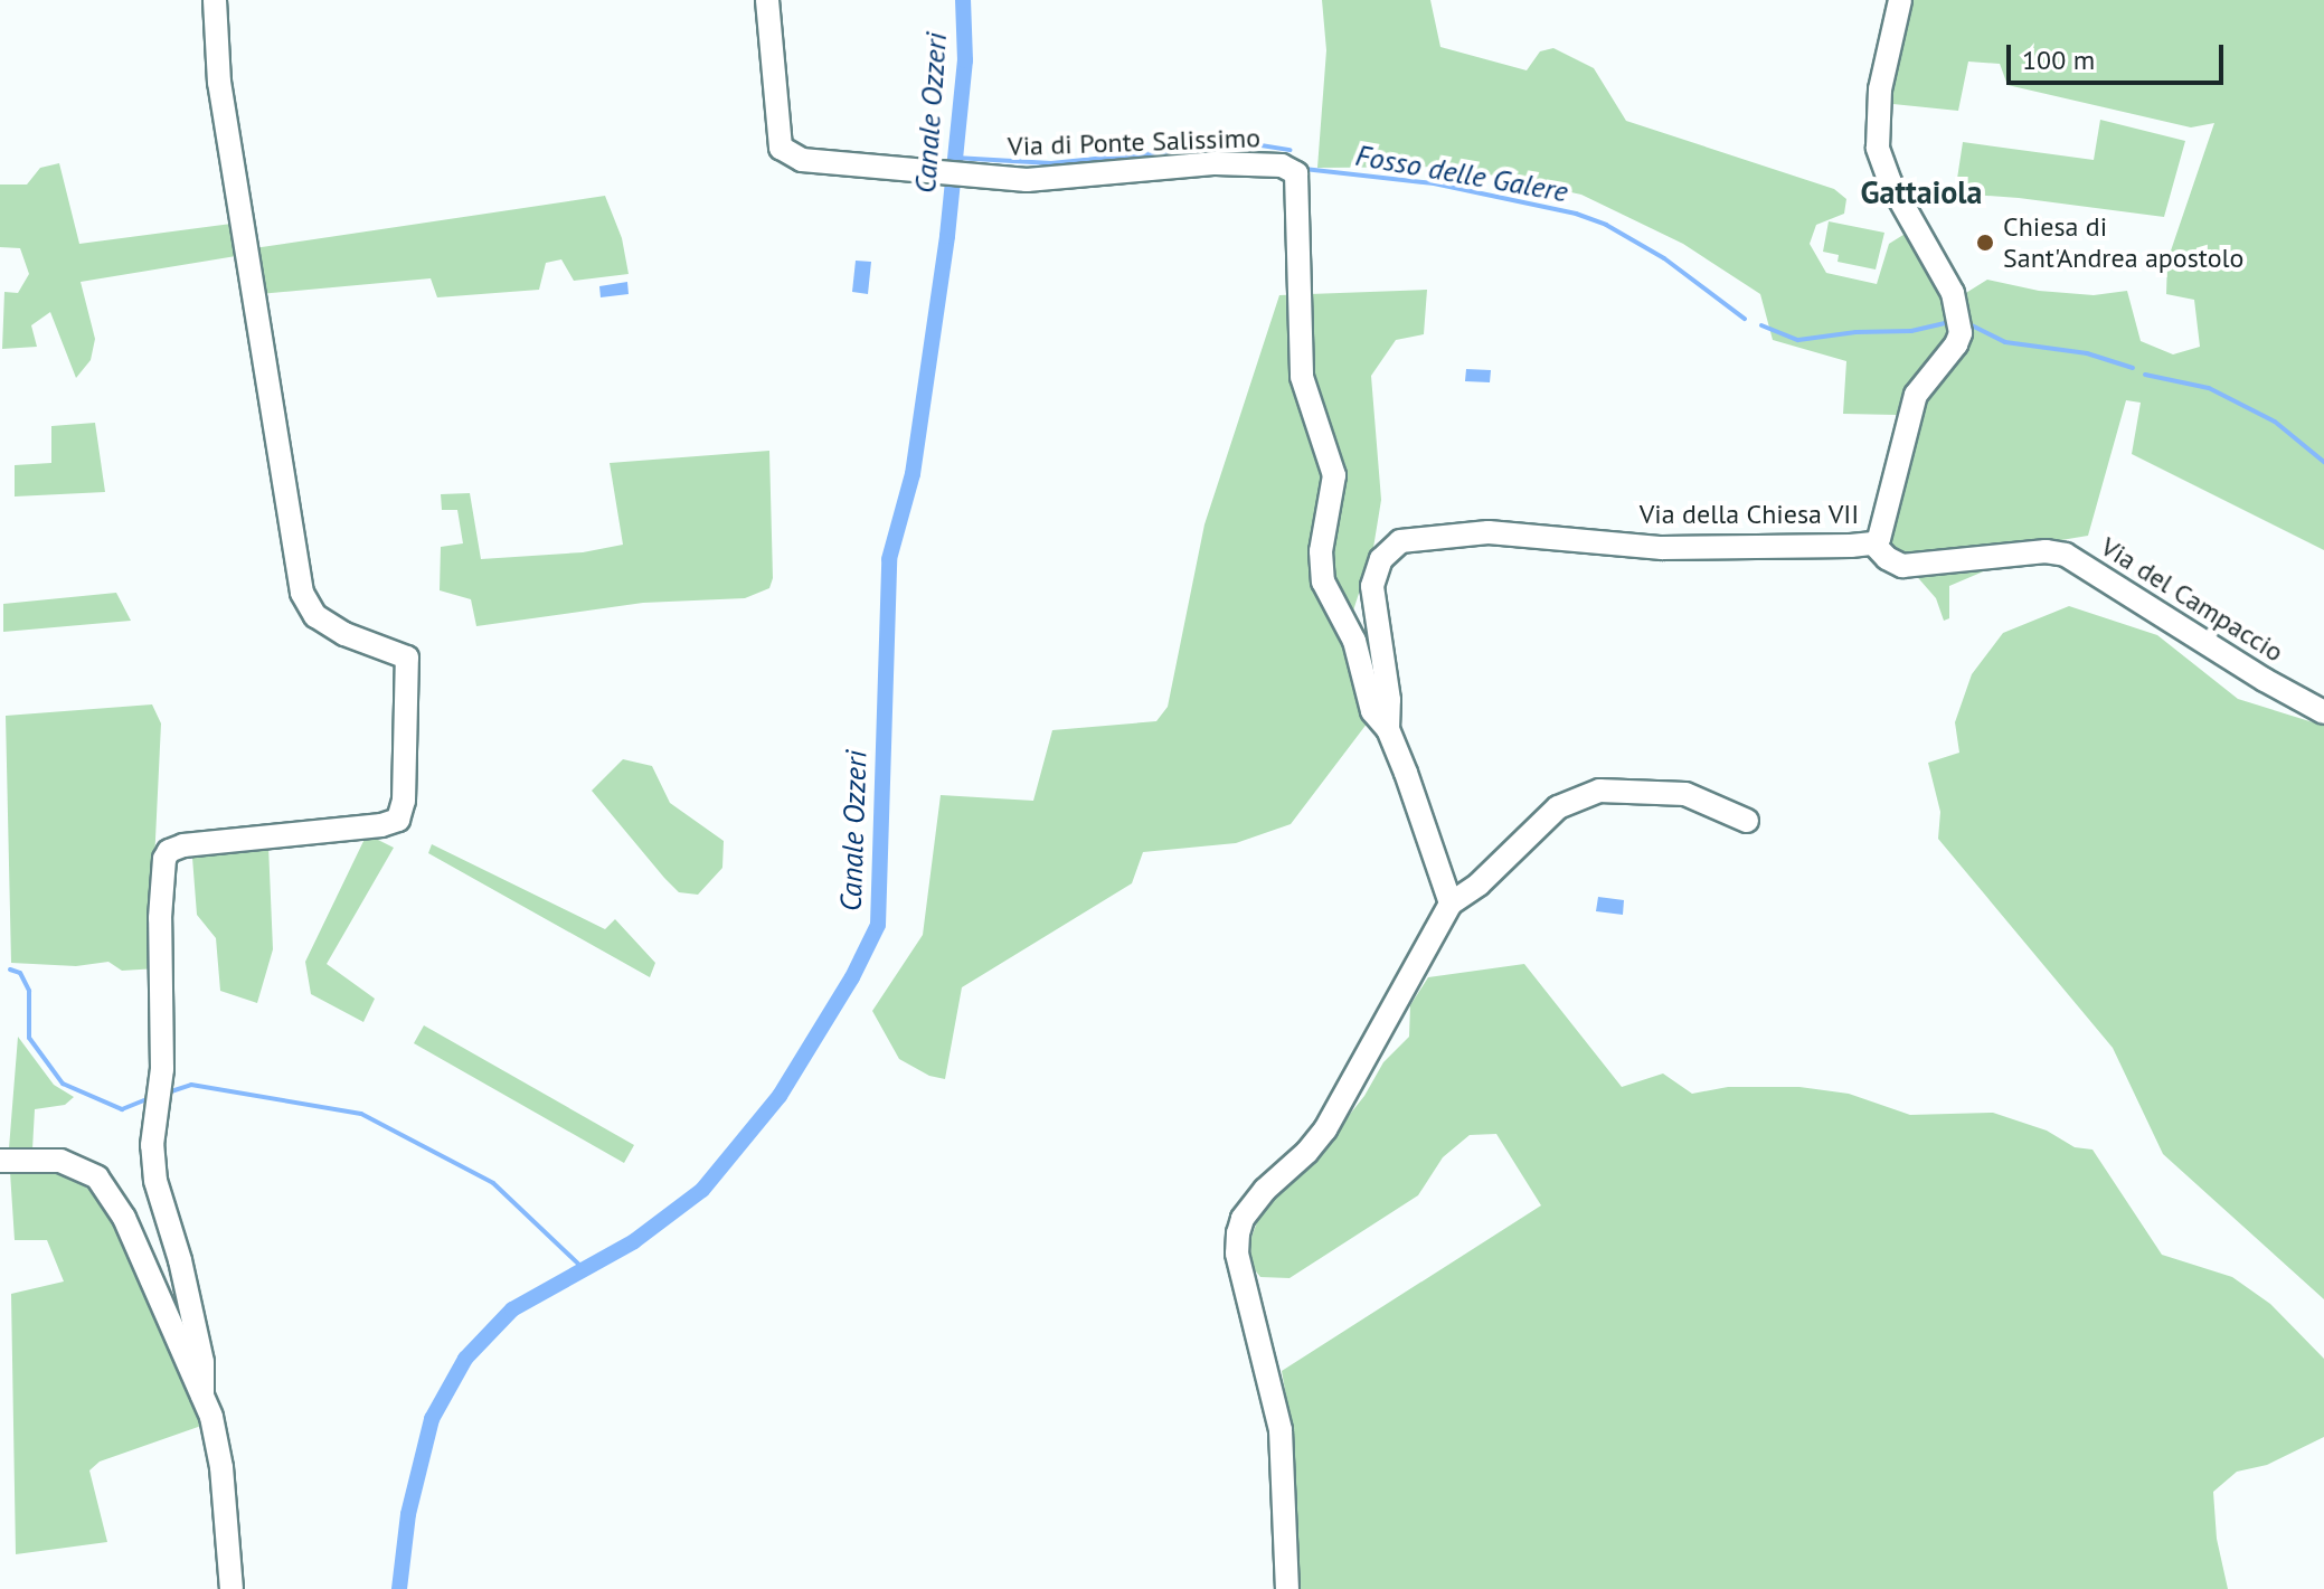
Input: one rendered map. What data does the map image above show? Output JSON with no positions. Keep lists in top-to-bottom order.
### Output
{
  "streets": {
    "street": ["Via di Ponte Salissimo", "Via della Chiesa VII", "Via del Campaccio"]
  },
  "crossings": [
    ["Via di Ponte Salissimo", "Via della Chiesa VII"],
    ["Via della Chiesa VII", "Via del Campaccio"]
  ],
  "districts": ["Gattaiola"],
  "water": ["Canale Ozzeri", "Fosso delle Galere"],
  "places": ["Chiesa di Sant'Andrea apostolo"],
  "scale_bar": "100 m"
}
